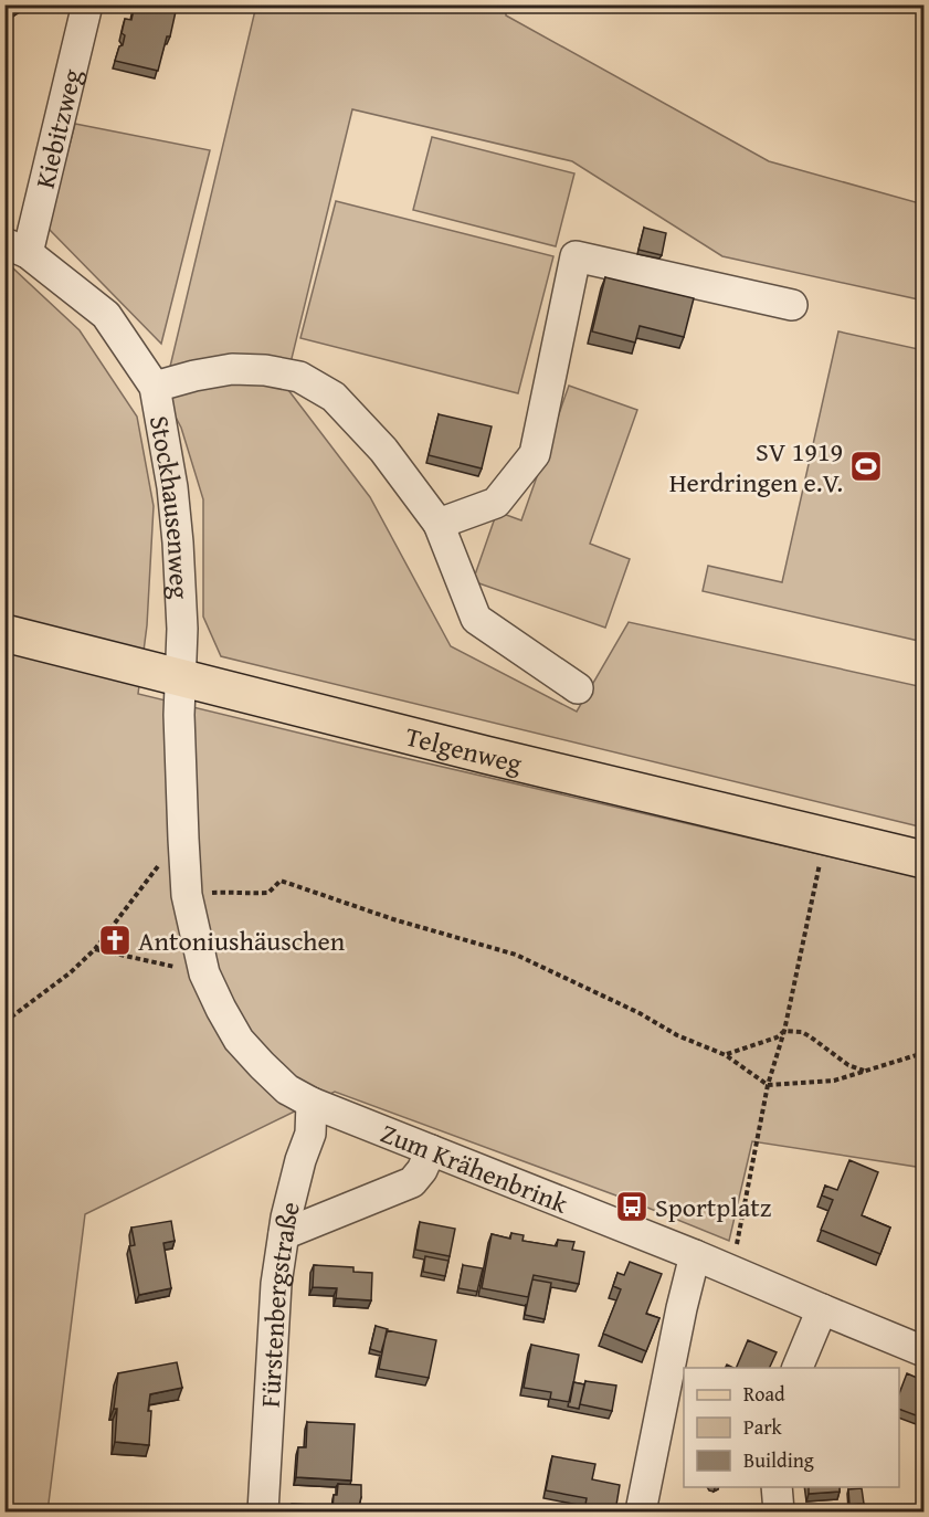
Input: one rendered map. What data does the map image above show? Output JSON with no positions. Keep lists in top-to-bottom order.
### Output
{
  "streets": {
    "main road": ["Telgenweg"],
    "street": [
      "Kiebitzweg",
      "Stockhausenweg",
      "Zum Krähenbrink",
      "Fürstenbergstraße"
    ]
  },
  "crossings": [
    ["Kiebitzweg", "Stockhausenweg"],
    ["Stockhausenweg", "Telgenweg"],
    ["Stockhausenweg", "Zum Krähenbrink"],
    ["Zum Krähenbrink", "Fürstenbergstraße"]
  ],
  "places": {
    "sports": ["SV 1919 Herdringen e.V."],
    "church": ["Antoniushäuschen"],
    "bus stop": ["Sportplatz"]
  },
  "legend": ["Road", "Park", "Building"]
}
